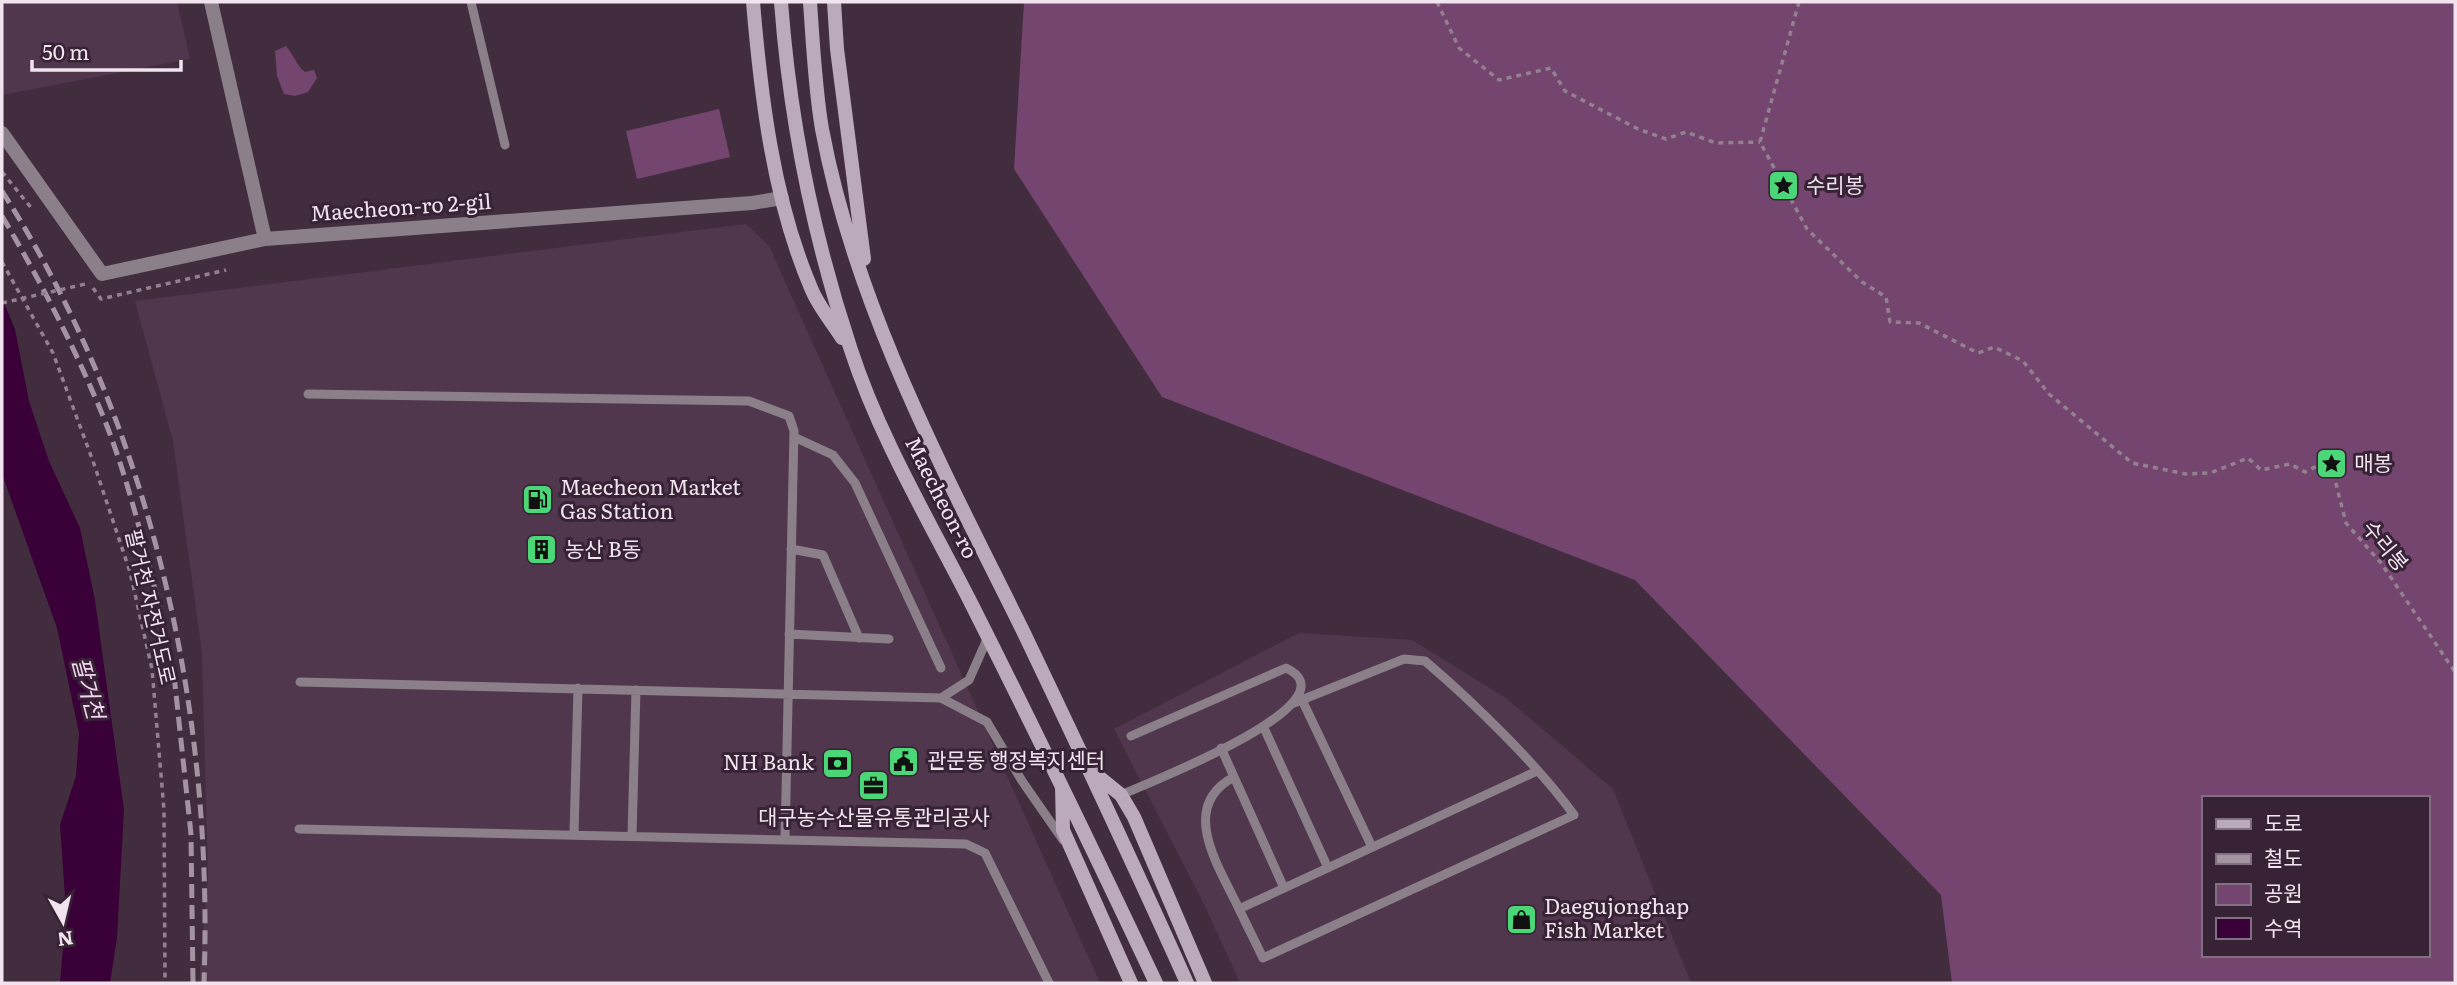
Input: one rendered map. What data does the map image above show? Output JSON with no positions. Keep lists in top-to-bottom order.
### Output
{
  "streets": {
    "main road": ["Maecheon-ro"],
    "street": ["Maecheon-ro 2-gil"],
    "path": ["수리봉", "팔거천 자전거도로"]
  },
  "water": ["팔거천"],
  "places": {
    "place": ["수리봉", "매봉"],
    "fuel station": ["Maecheon Market Gas Station"],
    "building": ["농산 B동"],
    "public building": ["관문동 행정복지센터"],
    "bank": ["NH Bank"],
    "office": ["대구농수산물유통관리공사"],
    "shop": ["Daegujonghap Fish Market"]
  },
  "legend": [
    "도로",
    "철도",
    "공원",
    "수역"
  ],
  "scale_bar": "50 m",
  "north": "bottom"
}
